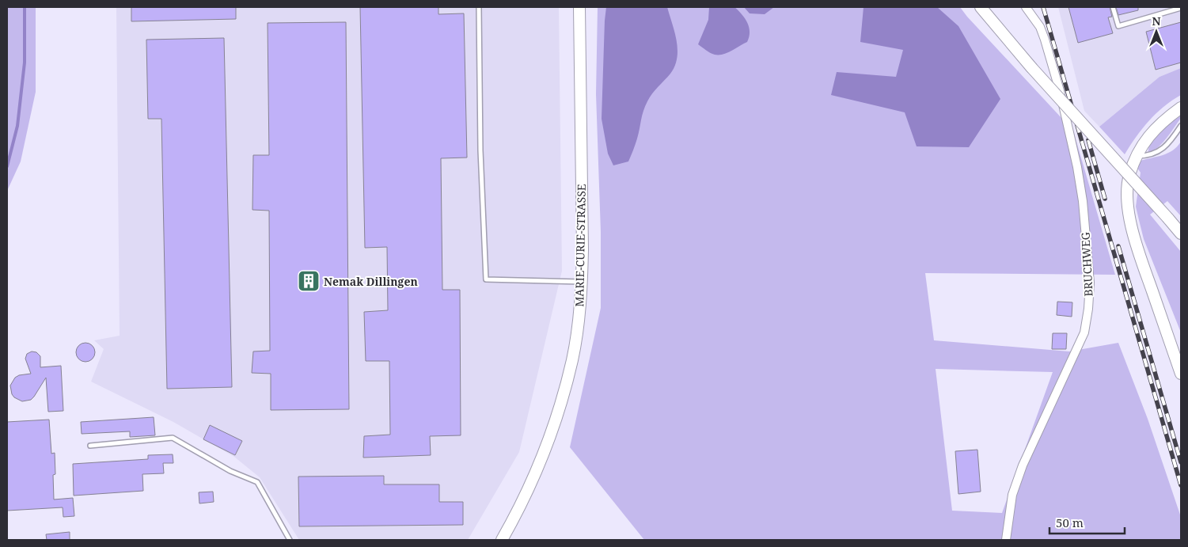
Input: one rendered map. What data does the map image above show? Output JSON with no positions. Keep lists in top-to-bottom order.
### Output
{
  "streets": {
    "main road": ["MARIE-CURIE-STRASSE"],
    "street": ["BRUCHWEG"]
  },
  "places": {
    "building": ["Nemak Dillingen"]
  },
  "scale_bar": "50 m",
  "north": "top"
}
